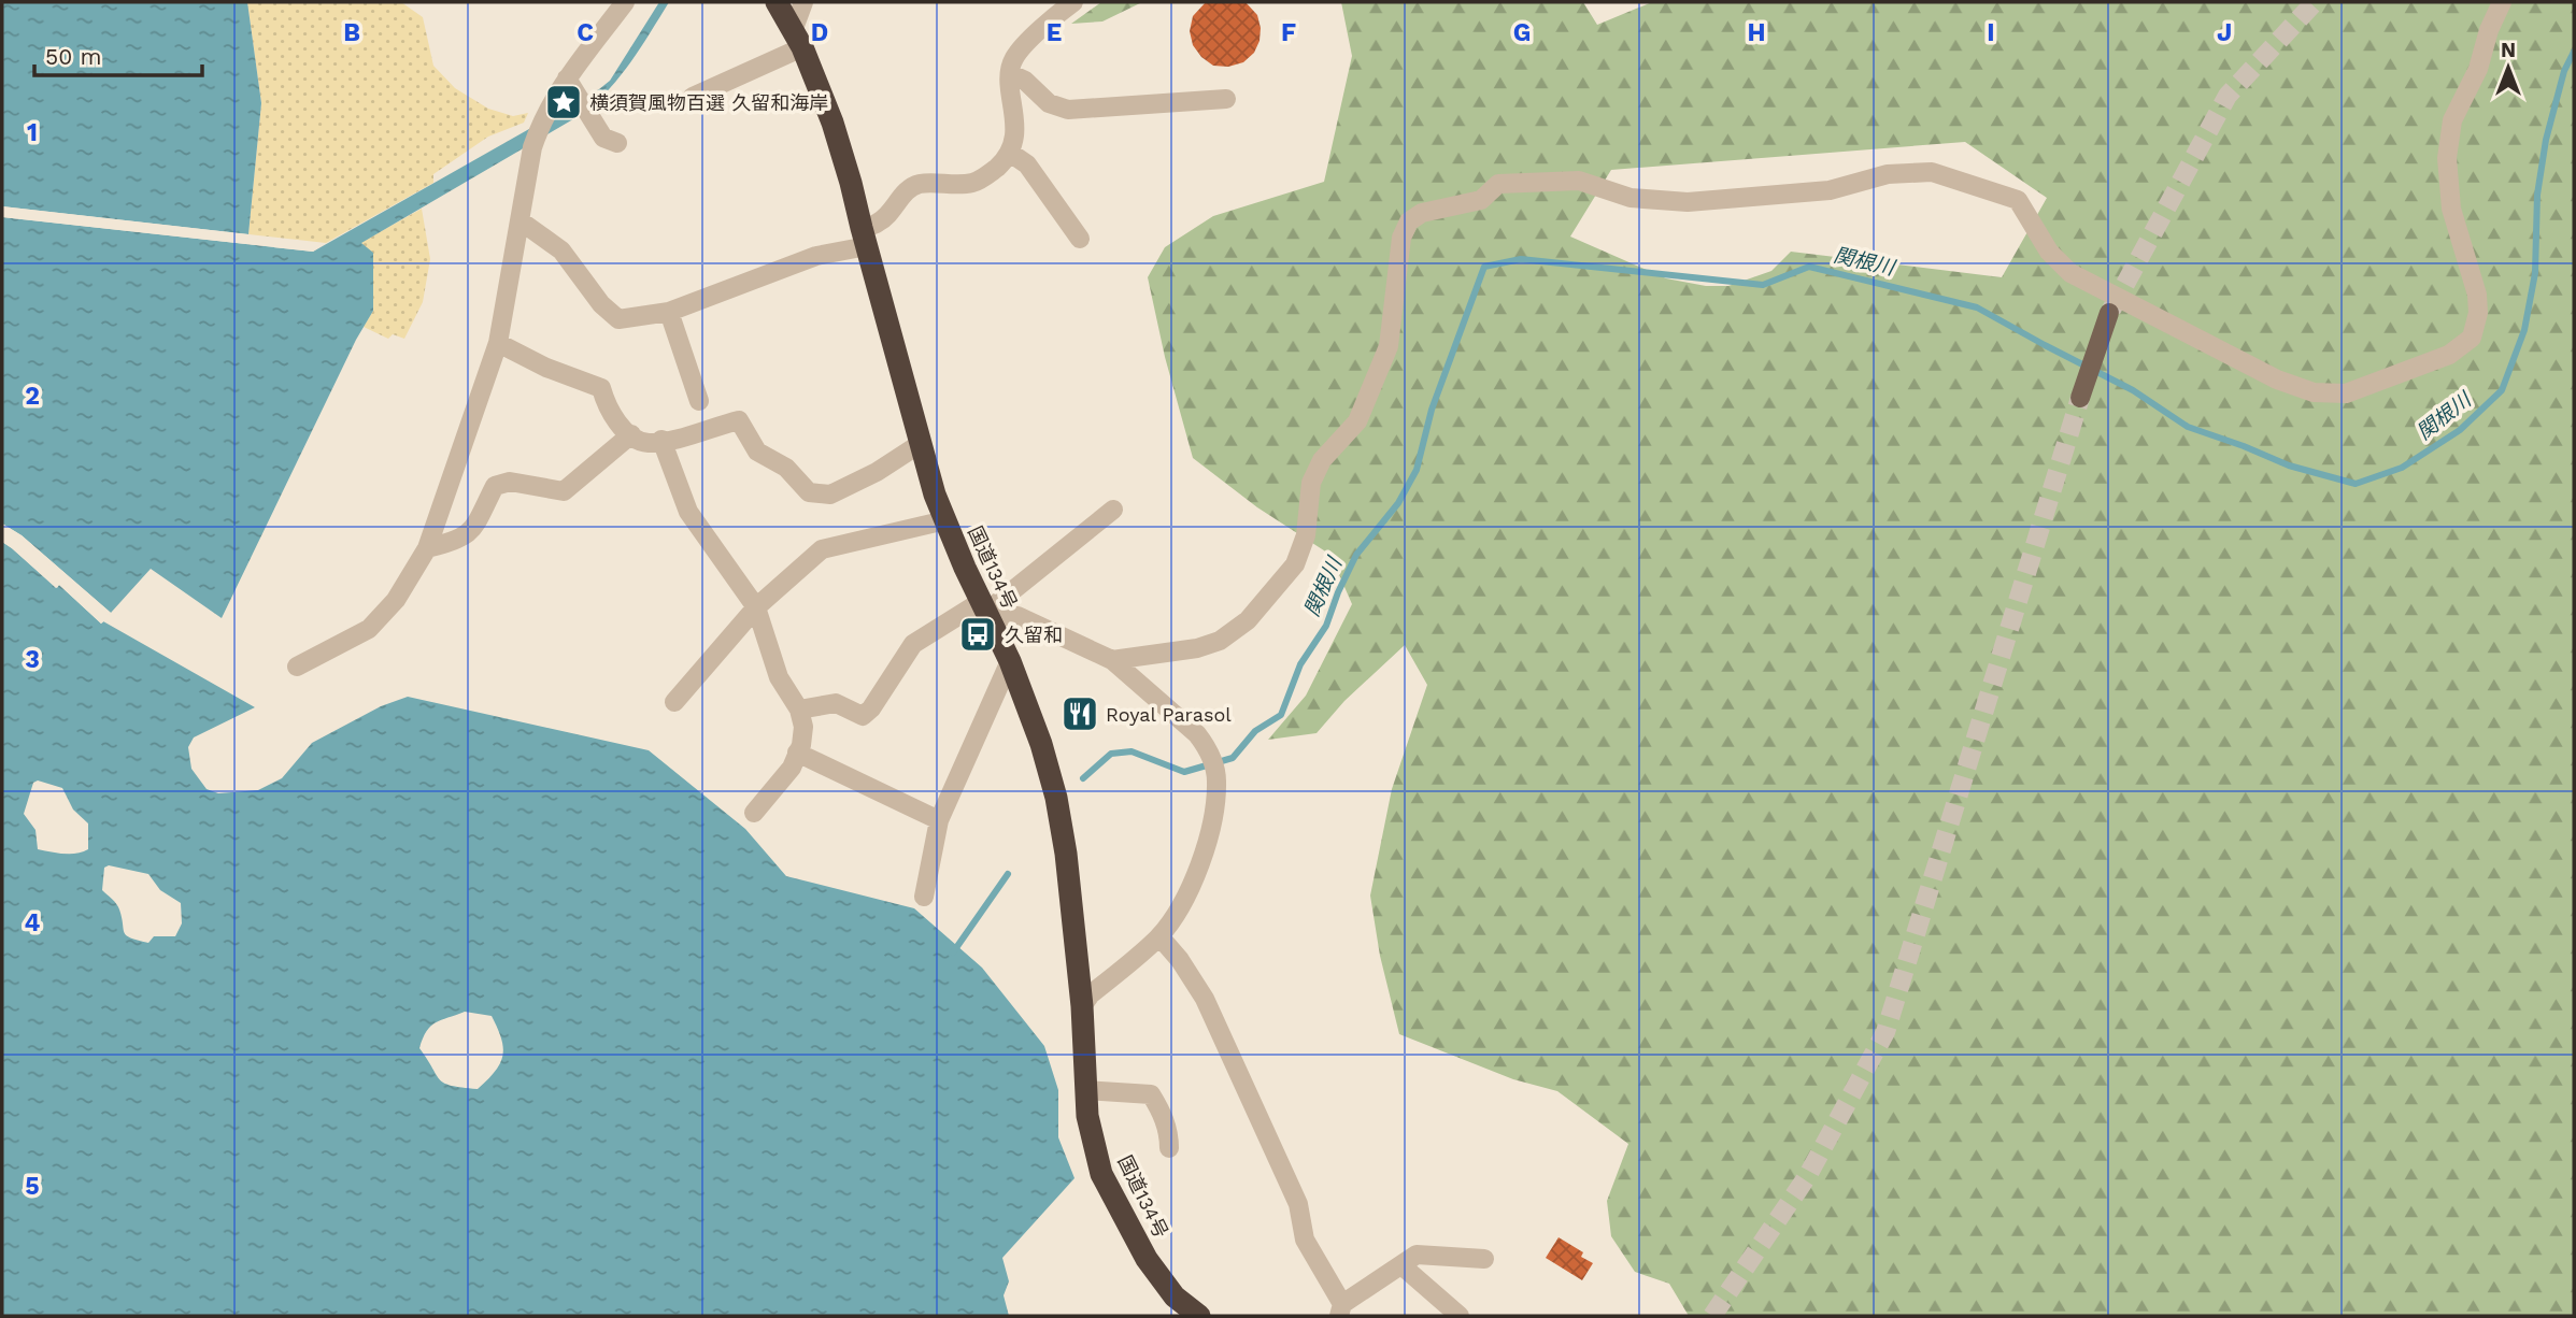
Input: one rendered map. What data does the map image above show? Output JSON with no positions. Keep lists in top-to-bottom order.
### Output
{
  "streets": {
    "highway": ["国道134号"]
  },
  "water": ["関根川"],
  "places": {
    "place": ["横須賀風物百選 久留和海岸"],
    "bus stop": ["久留和"],
    "restaurant": ["Royal Parasol"]
  },
  "scale_bar": "50 m",
  "north": "top",
  "grid": {
    "columns": [
      "B",
      "C",
      "D",
      "E",
      "F",
      "G",
      "H",
      "I",
      "J"
    ],
    "rows": [
      "1",
      "2",
      "3",
      "4",
      "5"
    ]
  }
}
